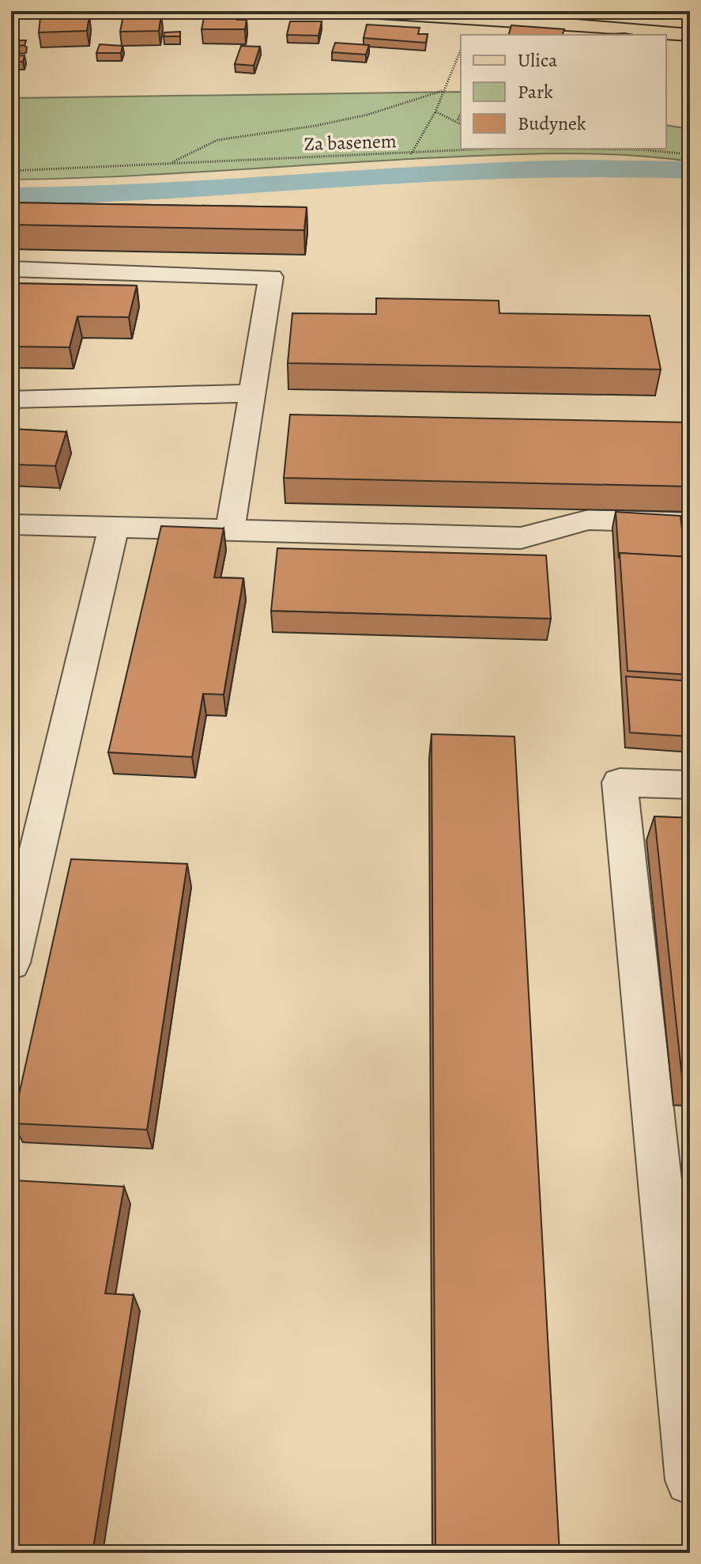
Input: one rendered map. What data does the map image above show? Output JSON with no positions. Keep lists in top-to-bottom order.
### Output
{
  "streets": {
    "path": ["Za basenem"]
  },
  "legend": ["Ulica", "Park", "Budynek"]
}
